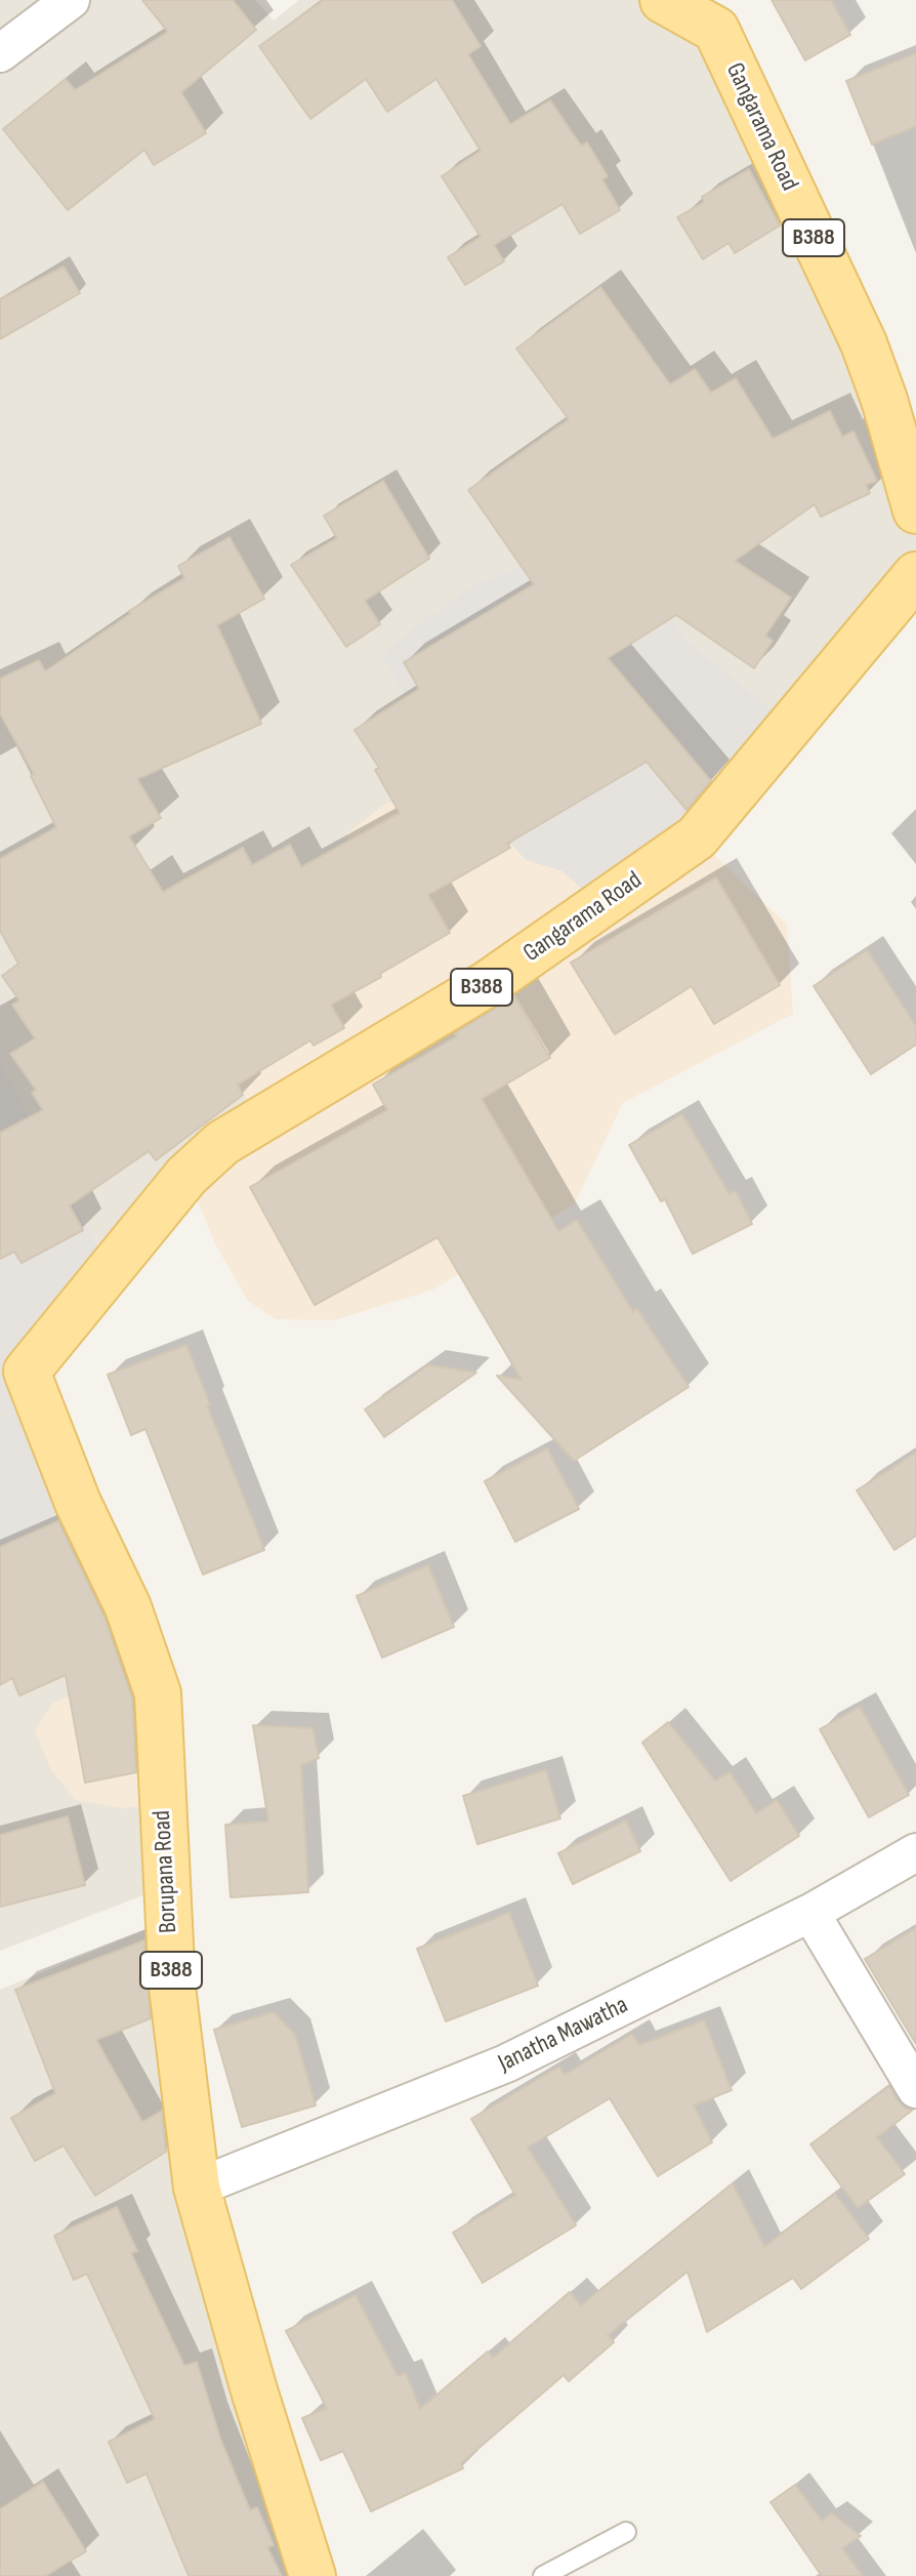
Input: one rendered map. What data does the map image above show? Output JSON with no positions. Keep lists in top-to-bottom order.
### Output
{
  "streets": {
    "main road": ["Gangarama Road", "B388", "Borupana Road"],
    "street": ["Janatha Mawatha"]
  },
  "crossings": [
    ["Gangarama Road", "Borupana Road"],
    ["Borupana Road", "Janatha Mawatha"]
  ]
}
